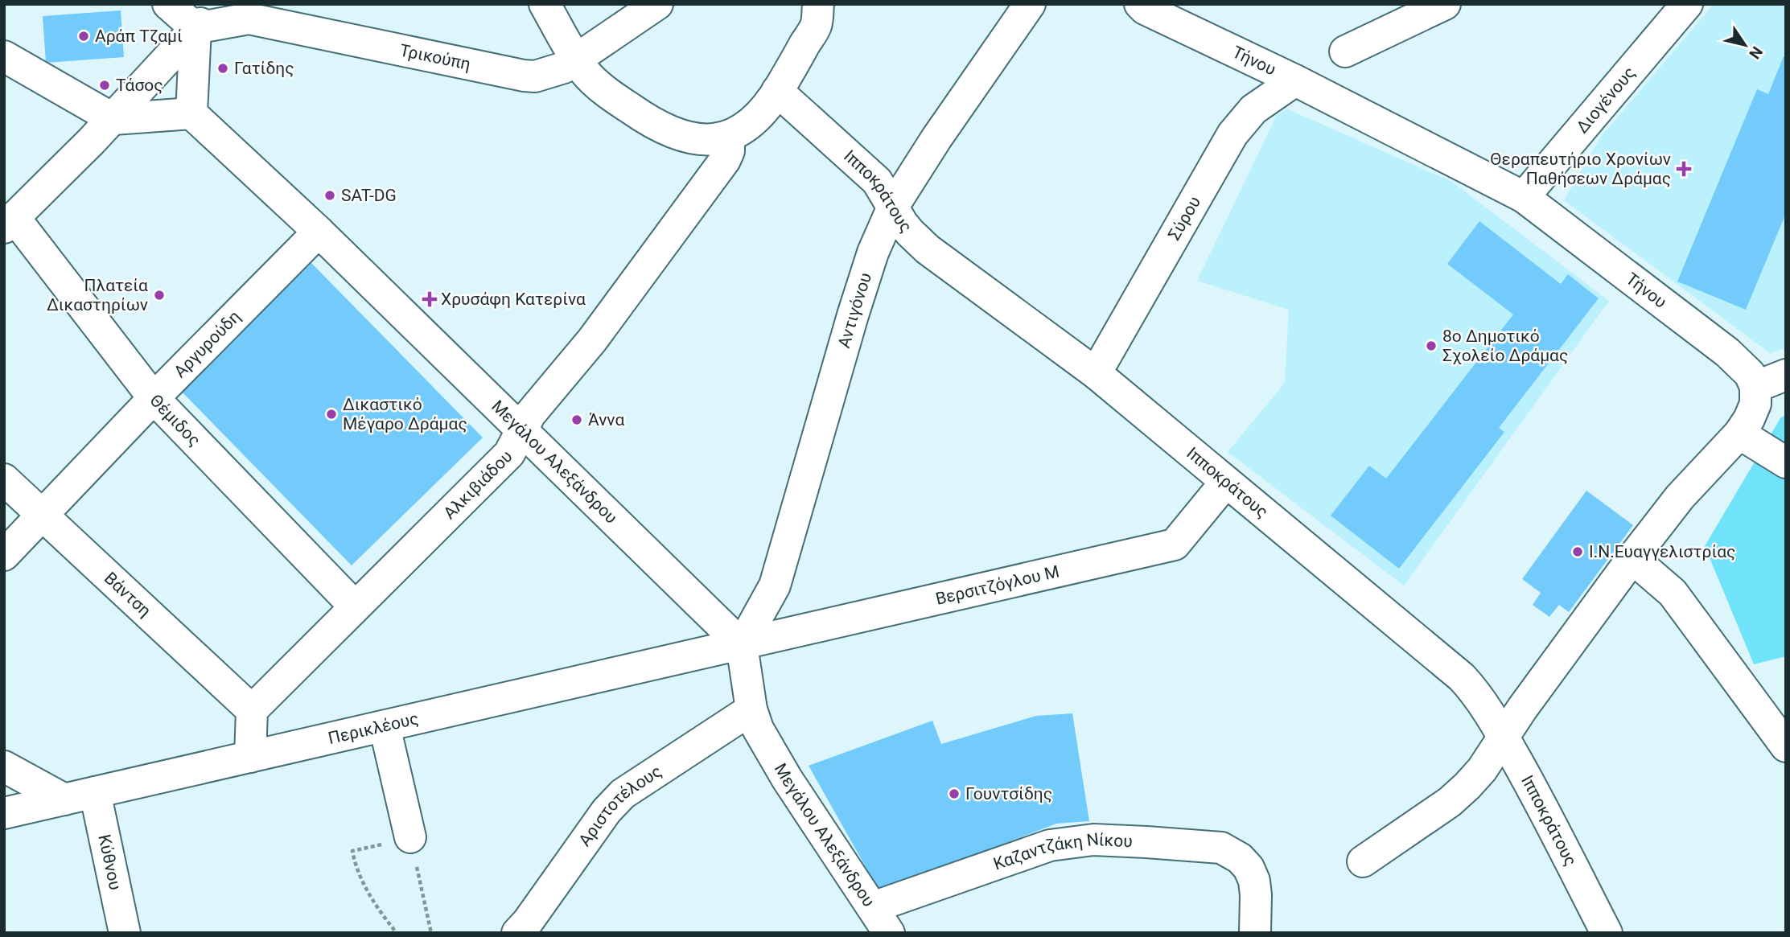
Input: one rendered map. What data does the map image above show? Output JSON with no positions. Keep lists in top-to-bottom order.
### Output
{
  "streets": {
    "street": [
      "Τρικούπη",
      "Τήνου",
      "Διογένους",
      "Ιπποκράτους",
      "Σύρου",
      "Αντιγόνου",
      "Αργυρούδη",
      "Θέμιδος",
      "Μεγάλου Αλεξάνδρου",
      "Αλκιβιάδου",
      "Βερσιτζόγλου Μ",
      "Βάντση",
      "Περικλέους",
      "Αριστοτέλους",
      "Καζαντζάκη Νίκου",
      "Κύθνου"
    ]
  },
  "crossings": [
    ["Τήνου", "Διογένους"],
    ["Τήνου", "Σύρου"],
    ["Ιπποκράτους", "Σύρου"],
    ["Ιπποκράτους", "Αντιγόνου"],
    ["Ιπποκράτους", "Βερσιτζόγλου Μ"],
    ["Αντιγόνου", "Μεγάλου Αλεξάνδρου"],
    ["Αντιγόνου", "Βερσιτζόγλου Μ"],
    ["Αντιγόνου", "Περικλέους"],
    ["Αργυρούδη", "Θέμιδος"],
    ["Αργυρούδη", "Μεγάλου Αλεξάνδρου"],
    ["Αργυρούδη", "Βάντση"],
    ["Θέμιδος", "Αλκιβιάδου"],
    ["Μεγάλου Αλεξάνδρου", "Αλκιβιάδου"],
    ["Μεγάλου Αλεξάνδρου", "Βερσιτζόγλου Μ"],
    ["Μεγάλου Αλεξάνδρου", "Περικλέους"],
    ["Μεγάλου Αλεξάνδρου", "Αριστοτέλους"],
    ["Μεγάλου Αλεξάνδρου", "Καζαντζάκη Νίκου"],
    ["Αλκιβιάδου", "Βάντση"],
    ["Βερσιτζόγλου Μ", "Περικλέους"],
    ["Περικλέους", "Κύθνου"]
  ],
  "places": {
    "other": [
      "Αράπ Τζαμί",
      "Γατίδης",
      "Τάσος",
      "SAT-DG",
      "Πλατεία Δικαστηρίων",
      "8ο Δημοτικό Σχολείο Δράμας",
      "Δικαστικό Μέγαρο Δράμας",
      "Άννα",
      "Ι.Ν.Ευαγγελιστρίας",
      "Γουντσίδης"
    ],
    "health": ["Θεραπευτήριο Χρονίων Παθήσεων Δράμας", "Χρυσάφη Κατερίνα"]
  },
  "north": "bottom right"
}
